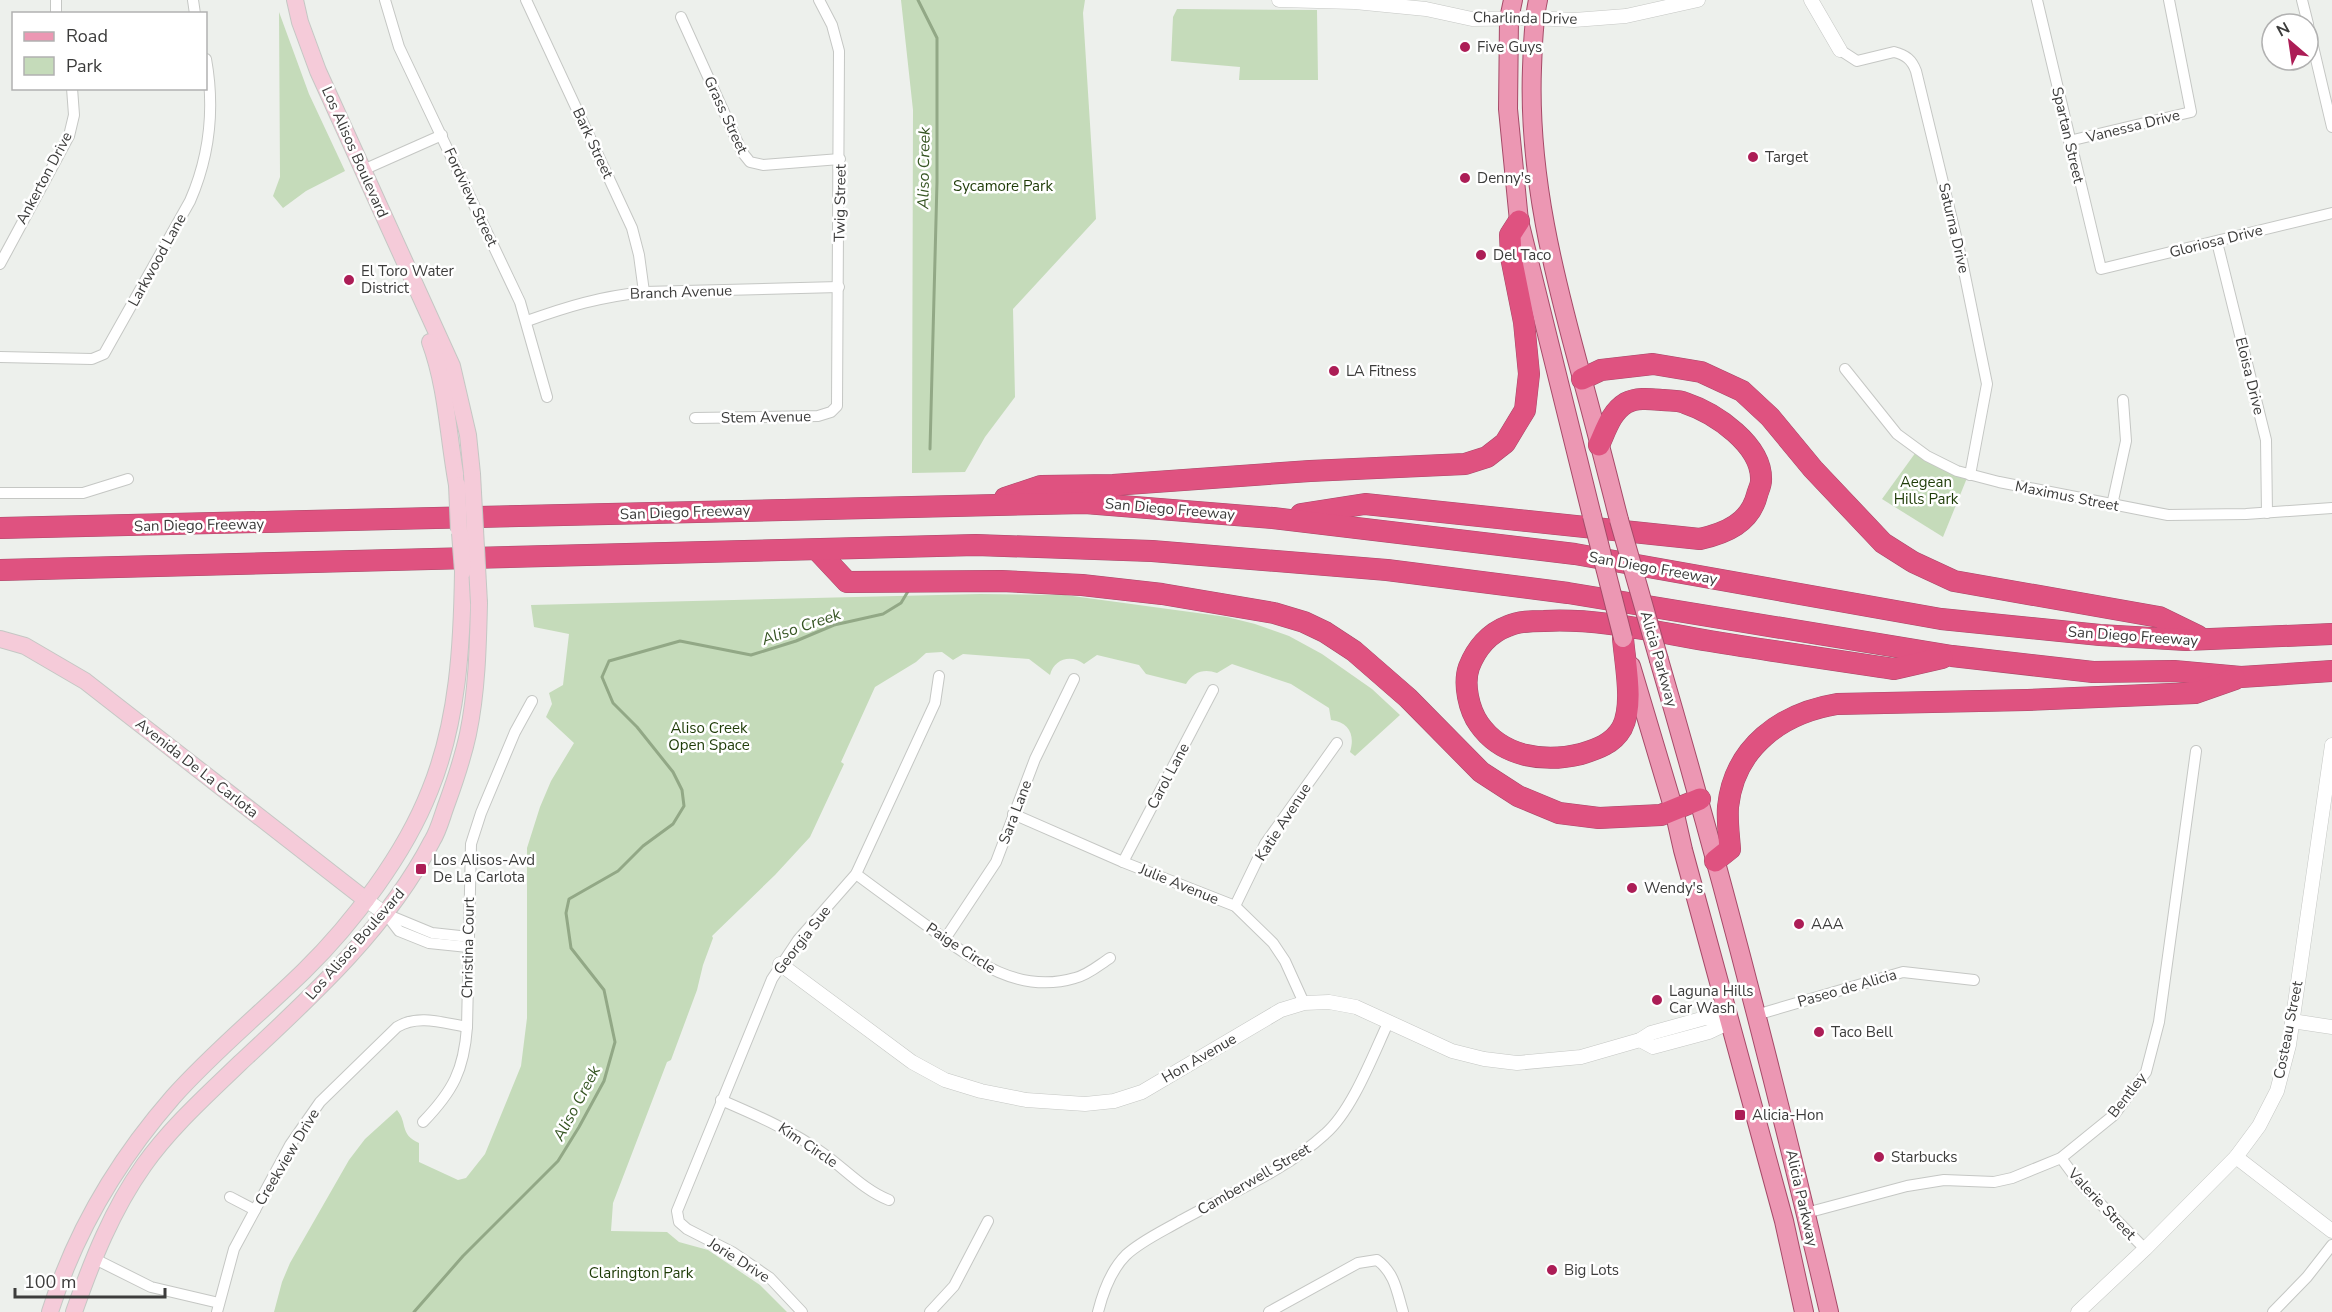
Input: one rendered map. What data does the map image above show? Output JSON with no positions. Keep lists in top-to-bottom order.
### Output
{
  "streets": {
    "highway": ["San Diego Freeway"],
    "main road": ["Los Alisos Boulevard", "Alicia Parkway", "Avenida De La Carlota"],
    "street": [
      "Charlinda Drive",
      "Grass Street",
      "Vanessa Drive",
      "Spartan Street",
      "Bark Street",
      "Ankerton Drive",
      "Fordview Street",
      "Twig Street",
      "Saturna Drive",
      "Gloriosa Drive",
      "Larkwood Lane",
      "Branch Avenue",
      "Eloisa Drive",
      "Stem Avenue",
      "Maximus Street",
      "Carol Lane",
      "Sara Lane",
      "Katie Avenue",
      "Julie Avenue",
      "Georgia Sue",
      "Christina Court",
      "Paige Circle",
      "Paseo de Alicia",
      "Costeau Street",
      "Hon Avenue",
      "Bentley",
      "Kim Circle",
      "Creekview Drive",
      "Camberwell Street",
      "Valerie Street",
      "Jorie Drive"
    ]
  },
  "crossings": [
    ["Charlinda Drive", "Alicia Parkway"],
    ["Grass Street", "Twig Street"],
    ["Vanessa Drive", "Spartan Street"],
    ["Spartan Street", "Gloriosa Drive"],
    ["Bark Street", "Branch Avenue"],
    ["Los Alisos Boulevard", "Avenida De La Carlota"],
    ["Fordview Street", "Branch Avenue"],
    ["Twig Street", "Branch Avenue"],
    ["Twig Street", "Stem Avenue"],
    ["Saturna Drive", "Maximus Street"],
    ["Gloriosa Drive", "Eloisa Drive"],
    ["Eloisa Drive", "Maximus Street"],
    ["Alicia Parkway", "Paseo de Alicia"],
    ["Alicia Parkway", "Hon Avenue"],
    ["Alicia Parkway", "Bentley"],
    ["Avenida De La Carlota", "Christina Court"],
    ["Carol Lane", "Julie Avenue"],
    ["Sara Lane", "Julie Avenue"],
    ["Sara Lane", "Paige Circle"],
    ["Katie Avenue", "Julie Avenue"],
    ["Julie Avenue", "Hon Avenue"],
    ["Georgia Sue", "Paige Circle"],
    ["Georgia Sue", "Hon Avenue"],
    ["Georgia Sue", "Kim Circle"],
    ["Georgia Sue", "Jorie Drive"],
    ["Christina Court", "Creekview Drive"],
    ["Costeau Street", "Valerie Street"],
    ["Hon Avenue", "Camberwell Street"],
    ["Bentley", "Valerie Street"]
  ],
  "water": ["Aliso Creek"],
  "parks": [
    "Sycamore Park",
    "Aegean Hills Park",
    "Aliso Creek Open Space",
    "Clarington Park"
  ],
  "places": {
    "other": [
      "Five Guys",
      "Target",
      "Denny's",
      "Del Taco",
      "El Toro Water District",
      "LA Fitness",
      "Wendy's",
      "AAA",
      "Laguna Hills Car Wash",
      "Taco Bell",
      "Starbucks",
      "Big Lots"
    ],
    "transit": ["Los Alisos-Avd De La Carlota", "Alicia-Hon"]
  },
  "legend": ["Road", "Park"],
  "scale_bar": "100 m",
  "north": "top left"
}
